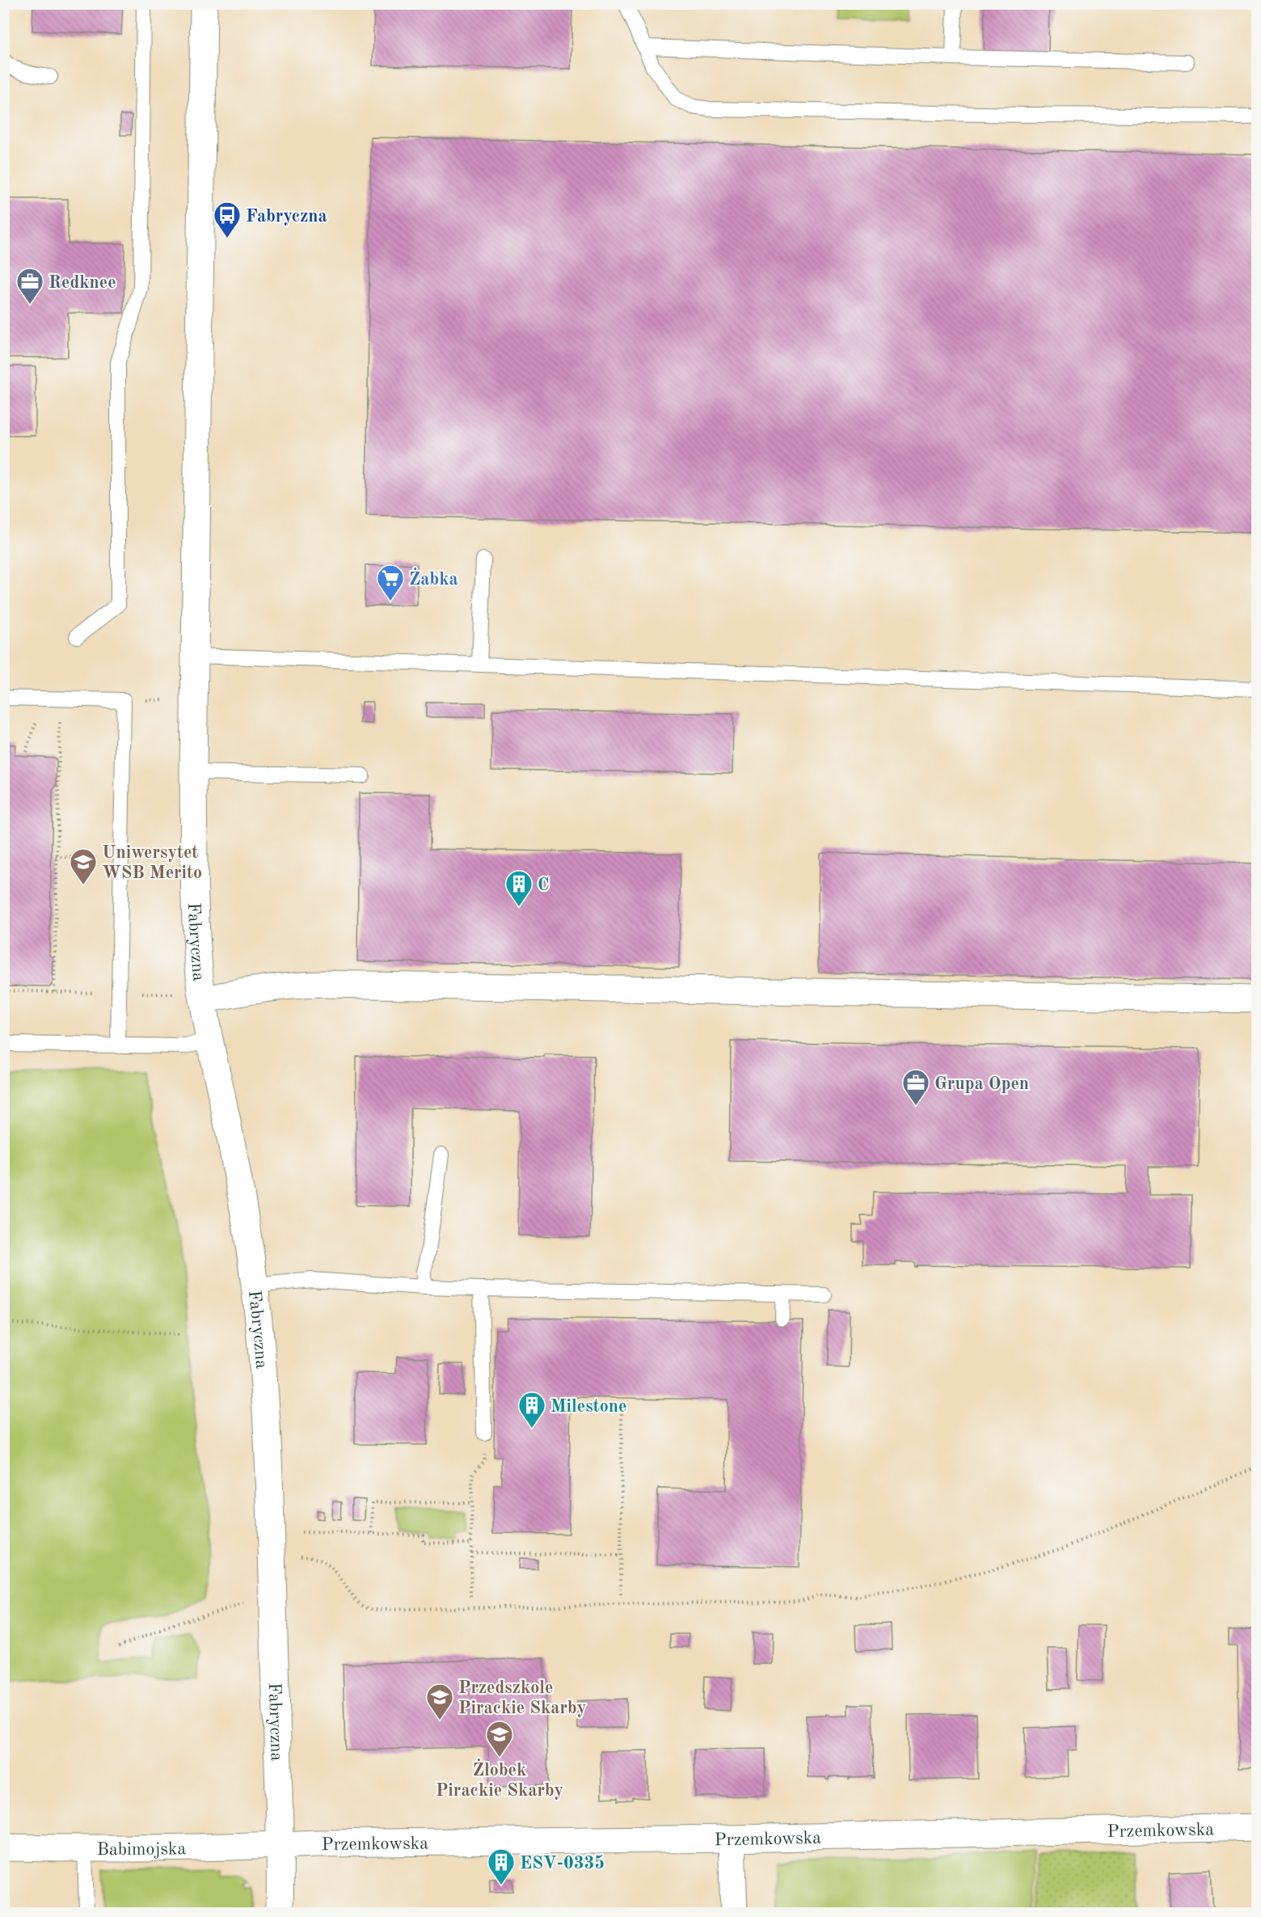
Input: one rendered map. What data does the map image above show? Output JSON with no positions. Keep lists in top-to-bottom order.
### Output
{
  "streets": {
    "street": ["Fabryczna", "Przemkowska", "Babimojska"]
  },
  "crossings": [
    ["Fabryczna", "Przemkowska"],
    ["Fabryczna", "Babimojska"],
    ["Przemkowska", "Babimojska"]
  ],
  "places": {
    "bus stop": ["Fabryczna"],
    "office": ["Redknee", "Grupa Open"],
    "supermarket": ["Żabka"],
    "school or university": ["Uniwersytet WSB Merito", "Przedszkole Pirackie Skarby", "Żłobek Pirackie Skarby"],
    "building": ["C", "Milestone", "ESV-0335"]
  }
}
